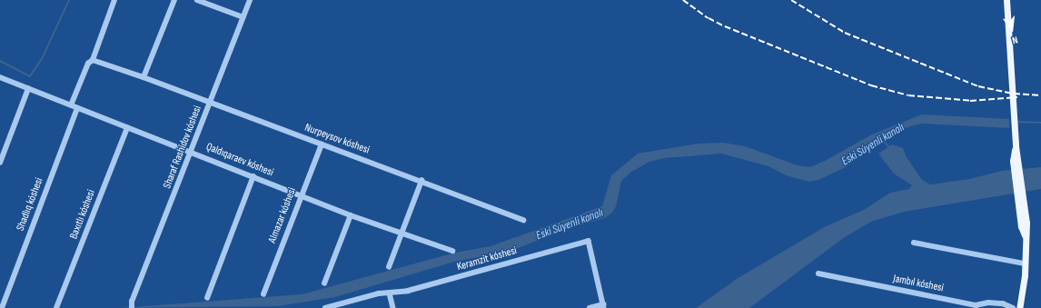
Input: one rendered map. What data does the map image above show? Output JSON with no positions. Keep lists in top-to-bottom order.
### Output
{
  "streets": {
    "street": [
      "Nurpeysov kóshesi",
      "Sharaf Rashidov kóshesi",
      "Qaldıqaraev kóshesi",
      "Shadlıq kóshesi",
      "Baxıtlı kóshesi",
      "Almazar kóshesi",
      "Keramzit kóshesi",
      "Jambıl kóshesi"
    ]
  },
  "crossings": [
    ["Nurpeysov kóshesi", "Sharaf Rashidov kóshesi"],
    ["Nurpeysov kóshesi", "Almazar kóshesi"],
    ["Sharaf Rashidov kóshesi", "Qaldıqaraev kóshesi"],
    ["Qaldıqaraev kóshesi", "Shadlıq kóshesi"],
    ["Qaldıqaraev kóshesi", "Baxıtlı kóshesi"],
    ["Qaldıqaraev kóshesi", "Almazar kóshesi"]
  ],
  "water": ["Eski Súyenli kanalı"],
  "north": "bottom"
}
